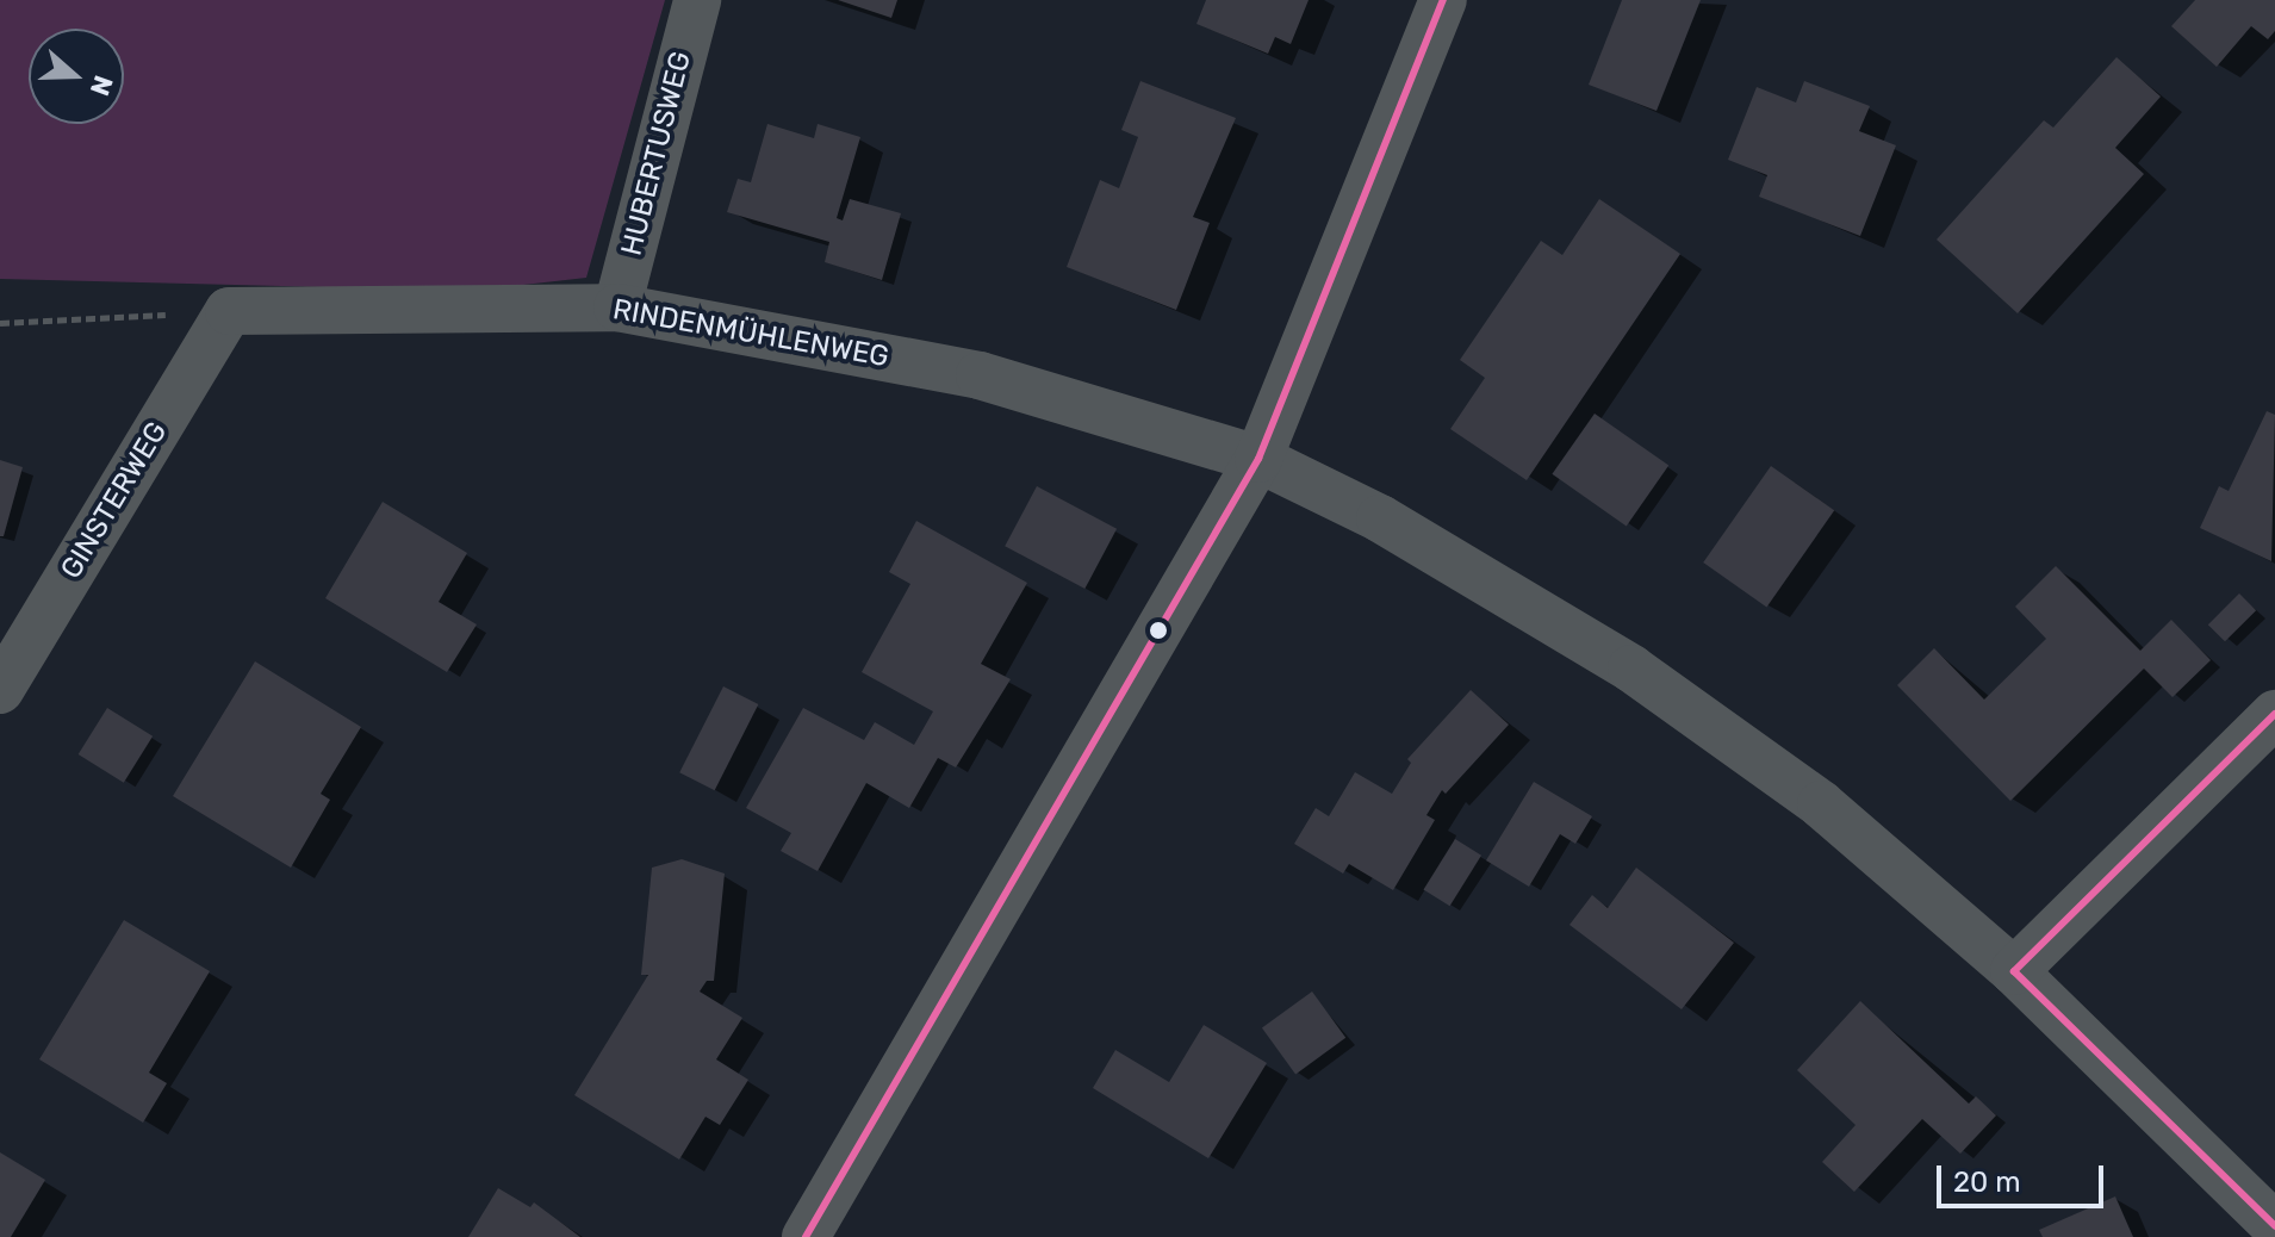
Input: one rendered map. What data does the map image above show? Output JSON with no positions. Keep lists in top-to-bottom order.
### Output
{
  "streets": {
    "street": ["HUBERTUSWEG", "RINDENMÜHLENWEG", "GINSTERWEG"]
  },
  "crossings": [
    ["HUBERTUSWEG", "RINDENMÜHLENWEG"],
    ["RINDENMÜHLENWEG", "GINSTERWEG"]
  ],
  "scale_bar": "20 m",
  "north": "right"
}
